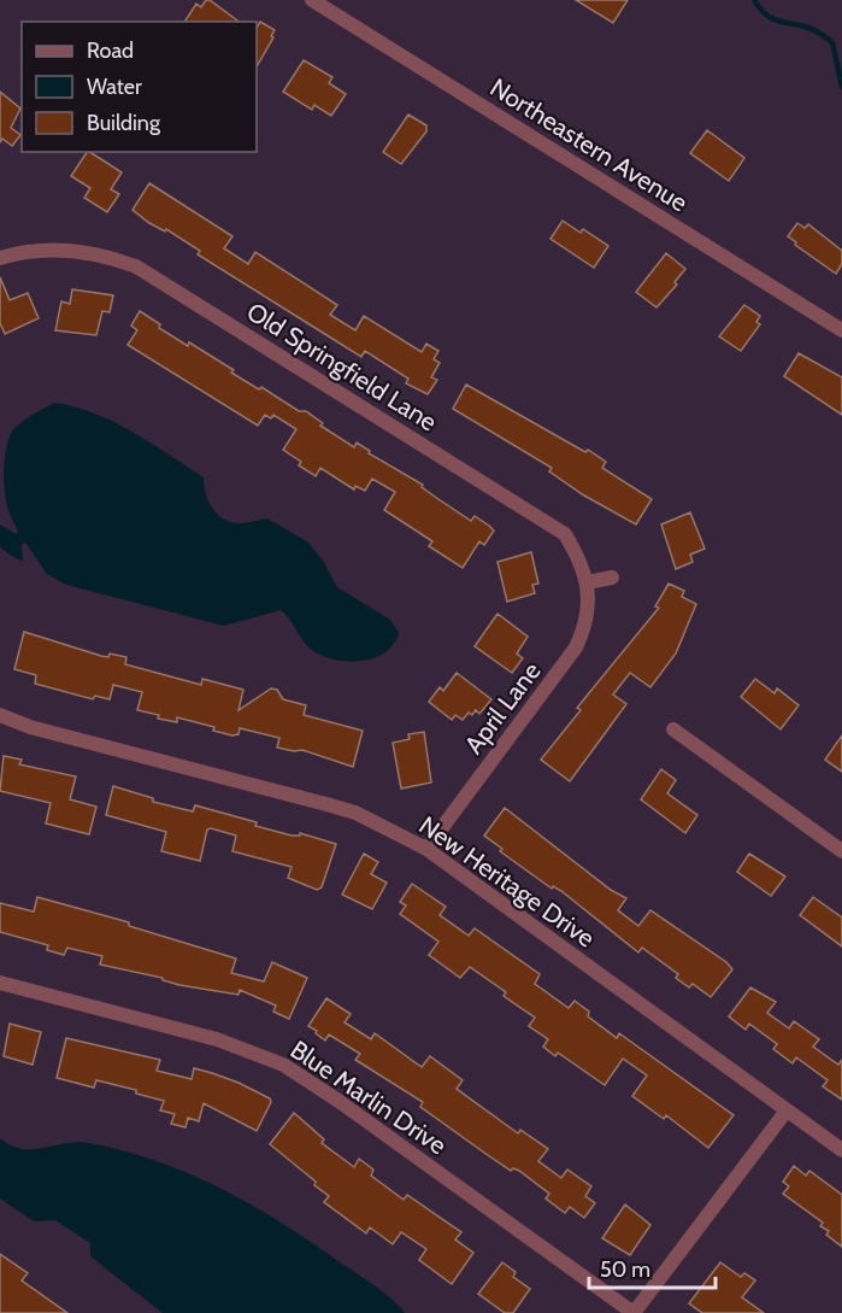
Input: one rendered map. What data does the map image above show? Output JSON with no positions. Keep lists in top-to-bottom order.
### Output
{
  "streets": {
    "street": [
      "Northeastern Avenue",
      "Old Springfield Lane",
      "April Lane",
      "New Heritage Drive",
      "Blue Marlin Drive"
    ]
  },
  "crossings": [
    ["Old Springfield Lane", "April Lane"],
    ["April Lane", "New Heritage Drive"]
  ],
  "legend": ["Road", "Water", "Building"],
  "scale_bar": "50 m"
}
